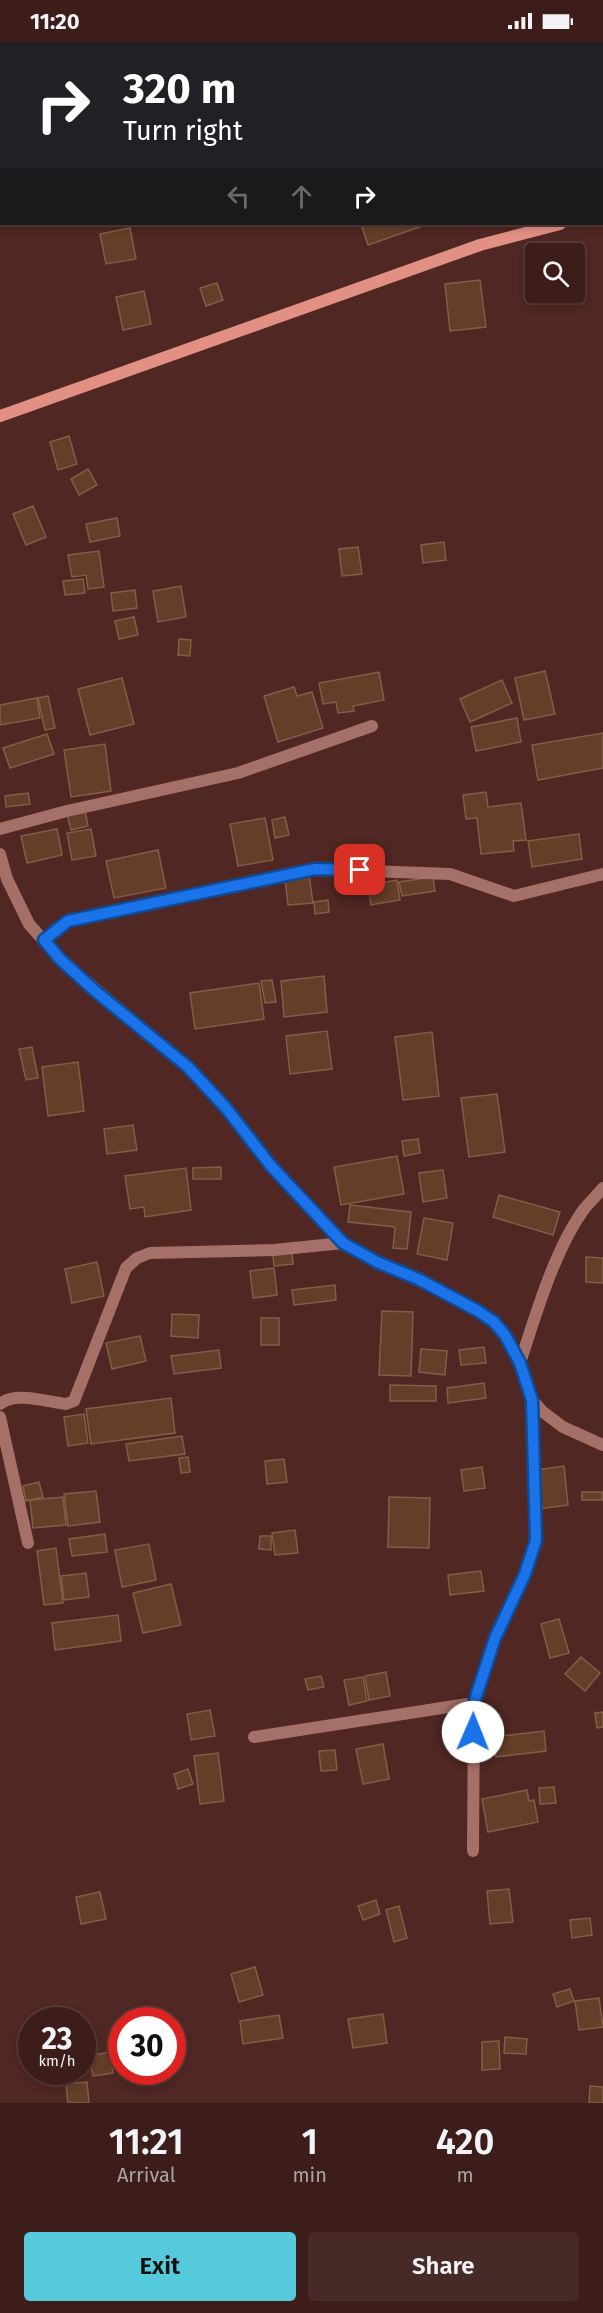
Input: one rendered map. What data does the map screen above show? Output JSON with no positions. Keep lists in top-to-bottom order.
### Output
{
  "page": {
    "status": "11:20",
    "turn": ["320 m", "Turn right"],
    "speed": "23 km/h",
    "limit": "30",
    "eta": [
      "11:21",
      "Arrival",
      "1",
      "min",
      "420",
      "m"
    ],
    "buttons": ["Exit", "Share"]
  }
}
